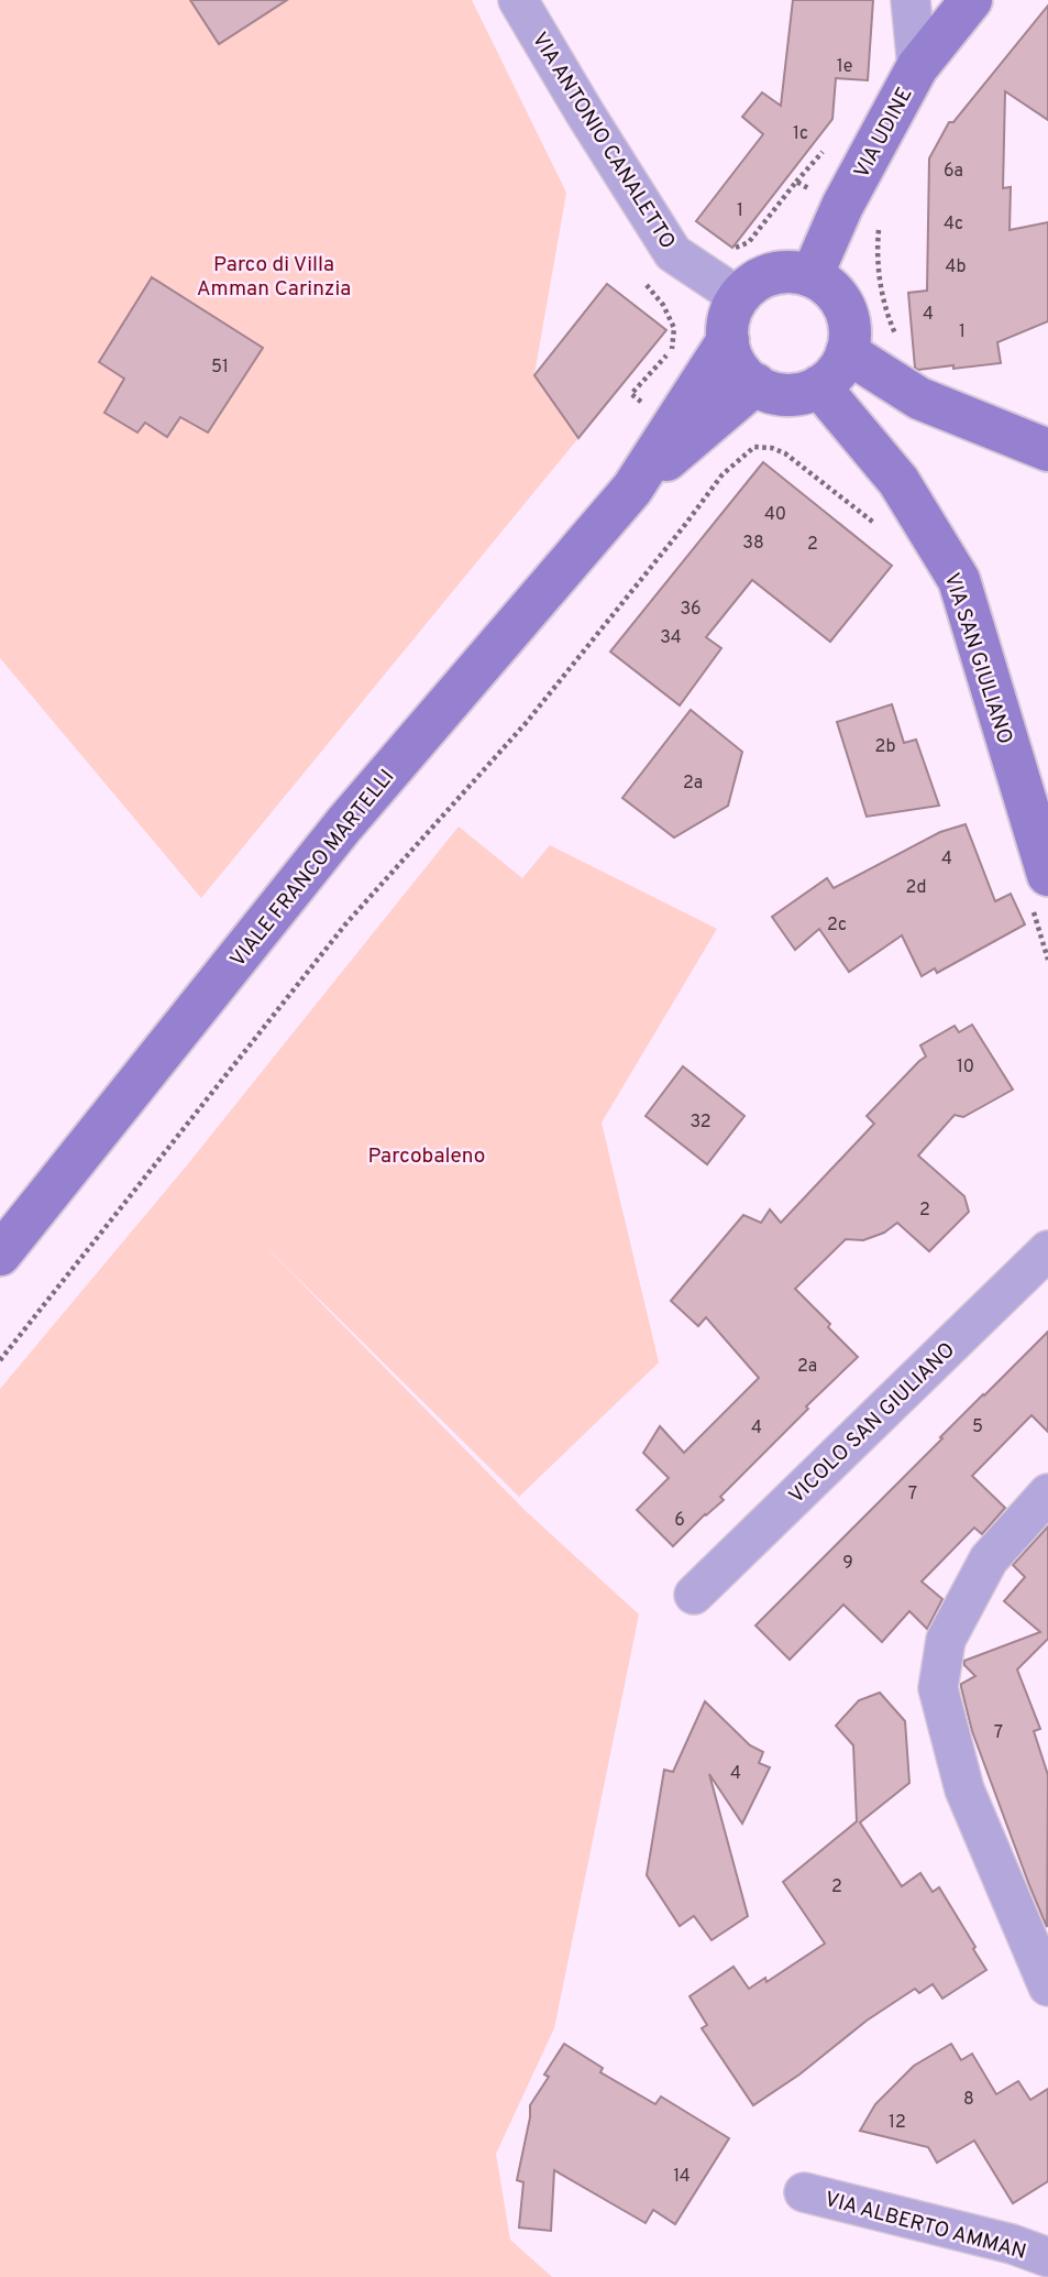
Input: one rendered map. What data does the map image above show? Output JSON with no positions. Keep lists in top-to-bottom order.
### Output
{
  "streets": {
    "main road": ["VIA UDINE", "VIA SAN GIULIANO", "VIALE FRANCO MARTELLI"],
    "street": ["VIA ANTONIO CANALETTO", "VICOLO SAN GIULIANO", "VIA ALBERTO AMMAN"]
  },
  "crossings": [
    ["VIA UDINE", "VIA ANTONIO CANALETTO"],
    ["VIA UDINE", "VIA SAN GIULIANO"],
    ["VIA UDINE", "VIALE FRANCO MARTELLI"],
    ["VIA ANTONIO CANALETTO", "VIA SAN GIULIANO"],
    ["VIA ANTONIO CANALETTO", "VIALE FRANCO MARTELLI"],
    ["VIA SAN GIULIANO", "VIALE FRANCO MARTELLI"]
  ],
  "parks": ["Parco di Villa Amman Carinzia", "Parcobaleno"],
  "house_numbers": [
    "1e",
    "1c",
    "6a",
    "1",
    "4c",
    "4b",
    "4",
    "1",
    "51",
    "40",
    "38",
    "2",
    "36",
    "34",
    "2b",
    "2a",
    "4",
    "2d",
    "2c",
    "10",
    "32",
    "2",
    "2a",
    "5",
    "4",
    "7",
    "6",
    "9",
    "7",
    "4",
    "2",
    "8",
    "12",
    "14"
  ]
}
